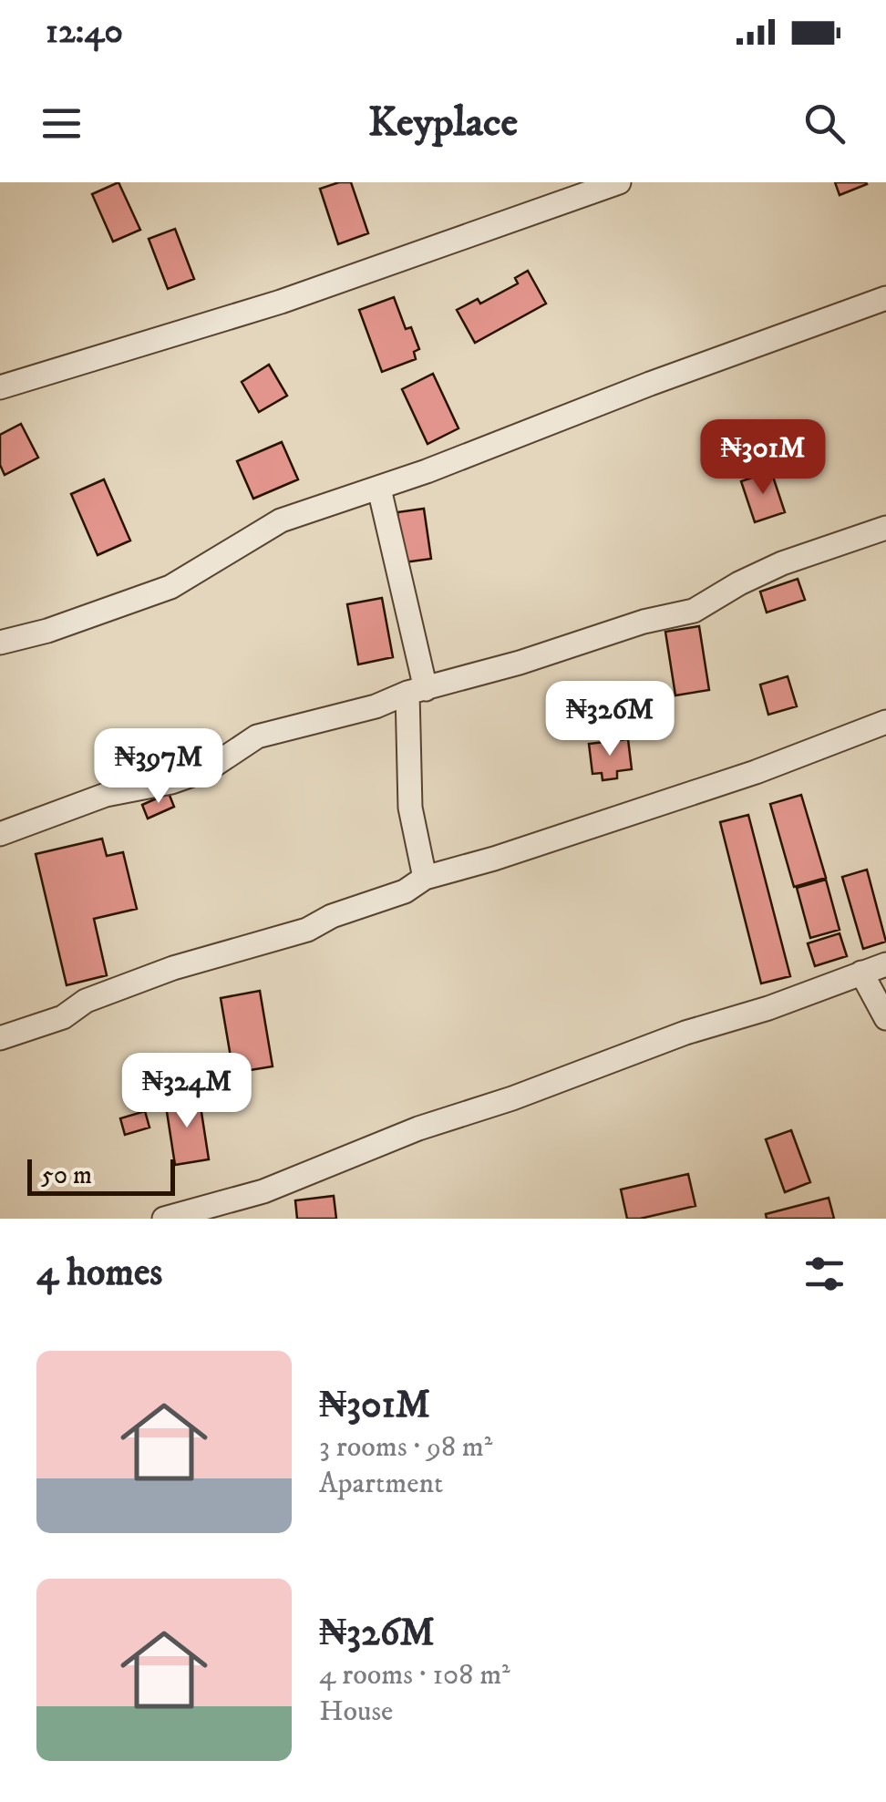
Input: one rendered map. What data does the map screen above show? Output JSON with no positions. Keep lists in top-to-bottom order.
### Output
{
  "scale_bar": "50 m",
  "page": {
    "status": "12:40",
    "header": "Keyplace",
    "price": [
      "₦301M",
      "₦326M",
      "₦397M",
      "₦324M"
    ],
    "scale": "50 m",
    "heading": "4 homes",
    "list": [
      {
        "name": "₦301M",
        "note": "3 rooms · 98 m² · Apartment"
      },
      {
        "name": "₦326M",
        "note": "4 rooms · 108 m² · House"
      }
    ]
  }
}
